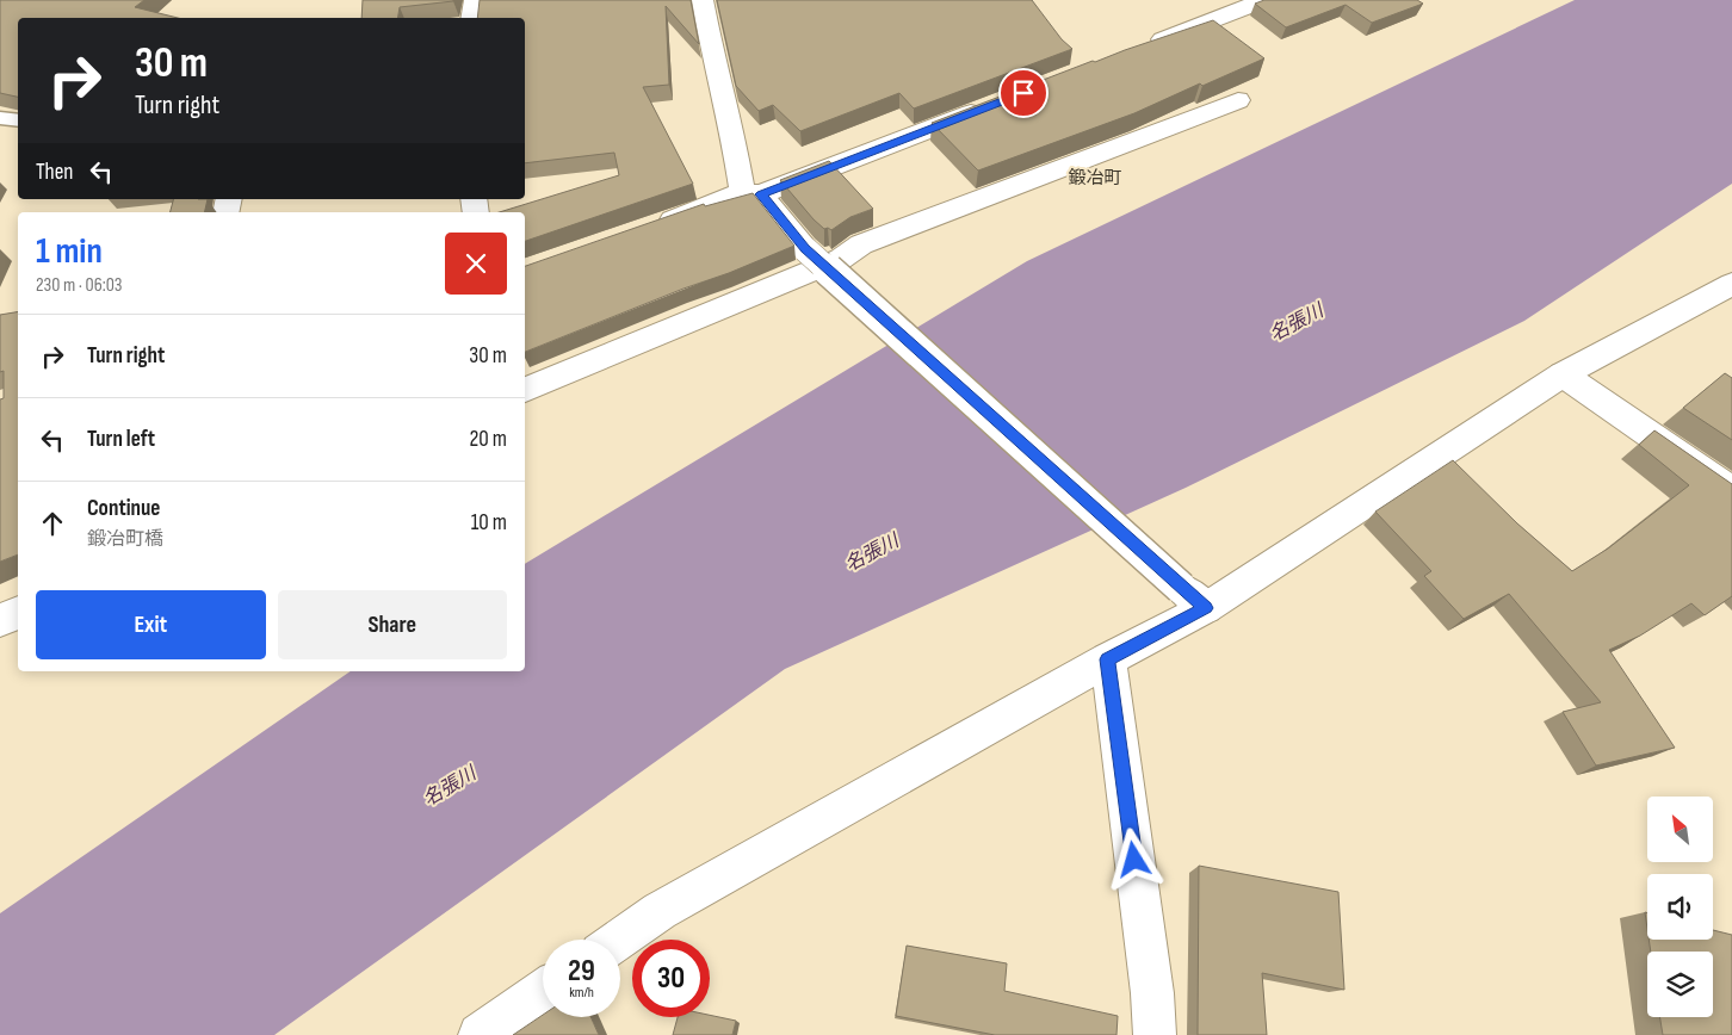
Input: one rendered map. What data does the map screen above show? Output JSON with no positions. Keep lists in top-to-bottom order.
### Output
{
  "districts": ["鍛冶町"],
  "water": ["名張川"],
  "north": "top left",
  "page": {
    "turn": ["30 m", "Turn right"],
    "then": "Then",
    "heading": ["1 min", "230 m · 06:03"],
    "list": [
      {
        "name": "Turn right",
        "value": "30 m"
      },
      {
        "name": "Turn left",
        "value": "20 m"
      },
      {
        "name": "Continue",
        "note": "鍛冶町橋",
        "value": "10 m"
      }
    ],
    "buttons": ["Exit", "Share"],
    "speed": "29 km/h",
    "limit": "30"
  }
}
